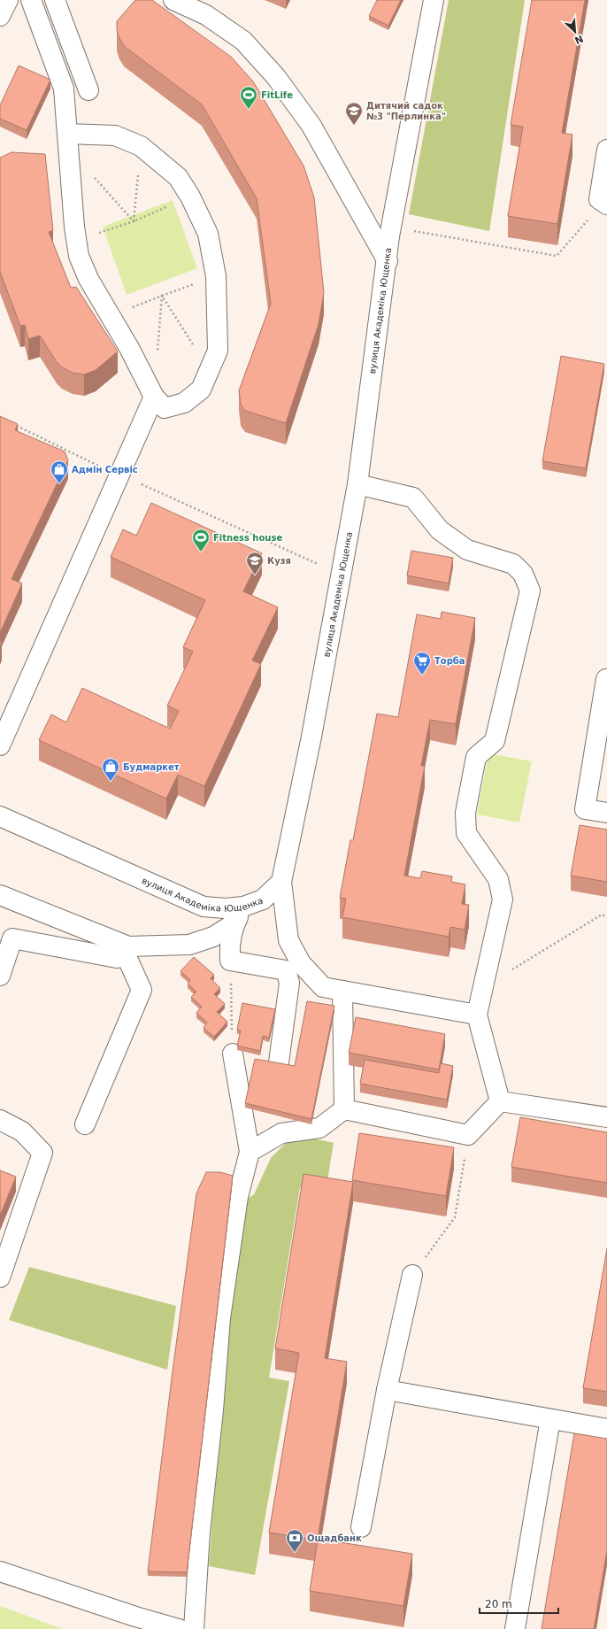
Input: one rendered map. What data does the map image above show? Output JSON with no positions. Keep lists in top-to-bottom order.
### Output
{
  "streets": {
    "street": ["вулиця Академіка Ющенка"]
  },
  "places": {
    "sports": ["FitLife", "Fitness house"],
    "school or university": ["Дитячий садок №3 \"Перлинка\"", "Кузя"],
    "shop": ["Адмін Сервіс", "Будмаркет"],
    "supermarket": ["Торба"],
    "bank": ["Ощадбанк"]
  },
  "scale_bar": "20 m",
  "north": "bottom right"
}
